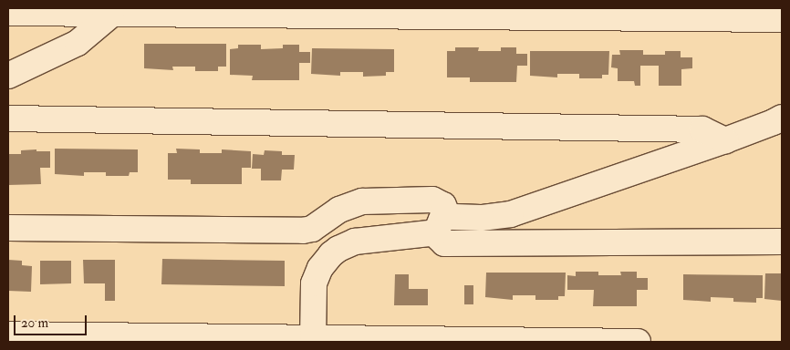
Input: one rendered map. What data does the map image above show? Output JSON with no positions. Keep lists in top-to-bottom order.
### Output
{
  "scale_bar": "20 m"
}
